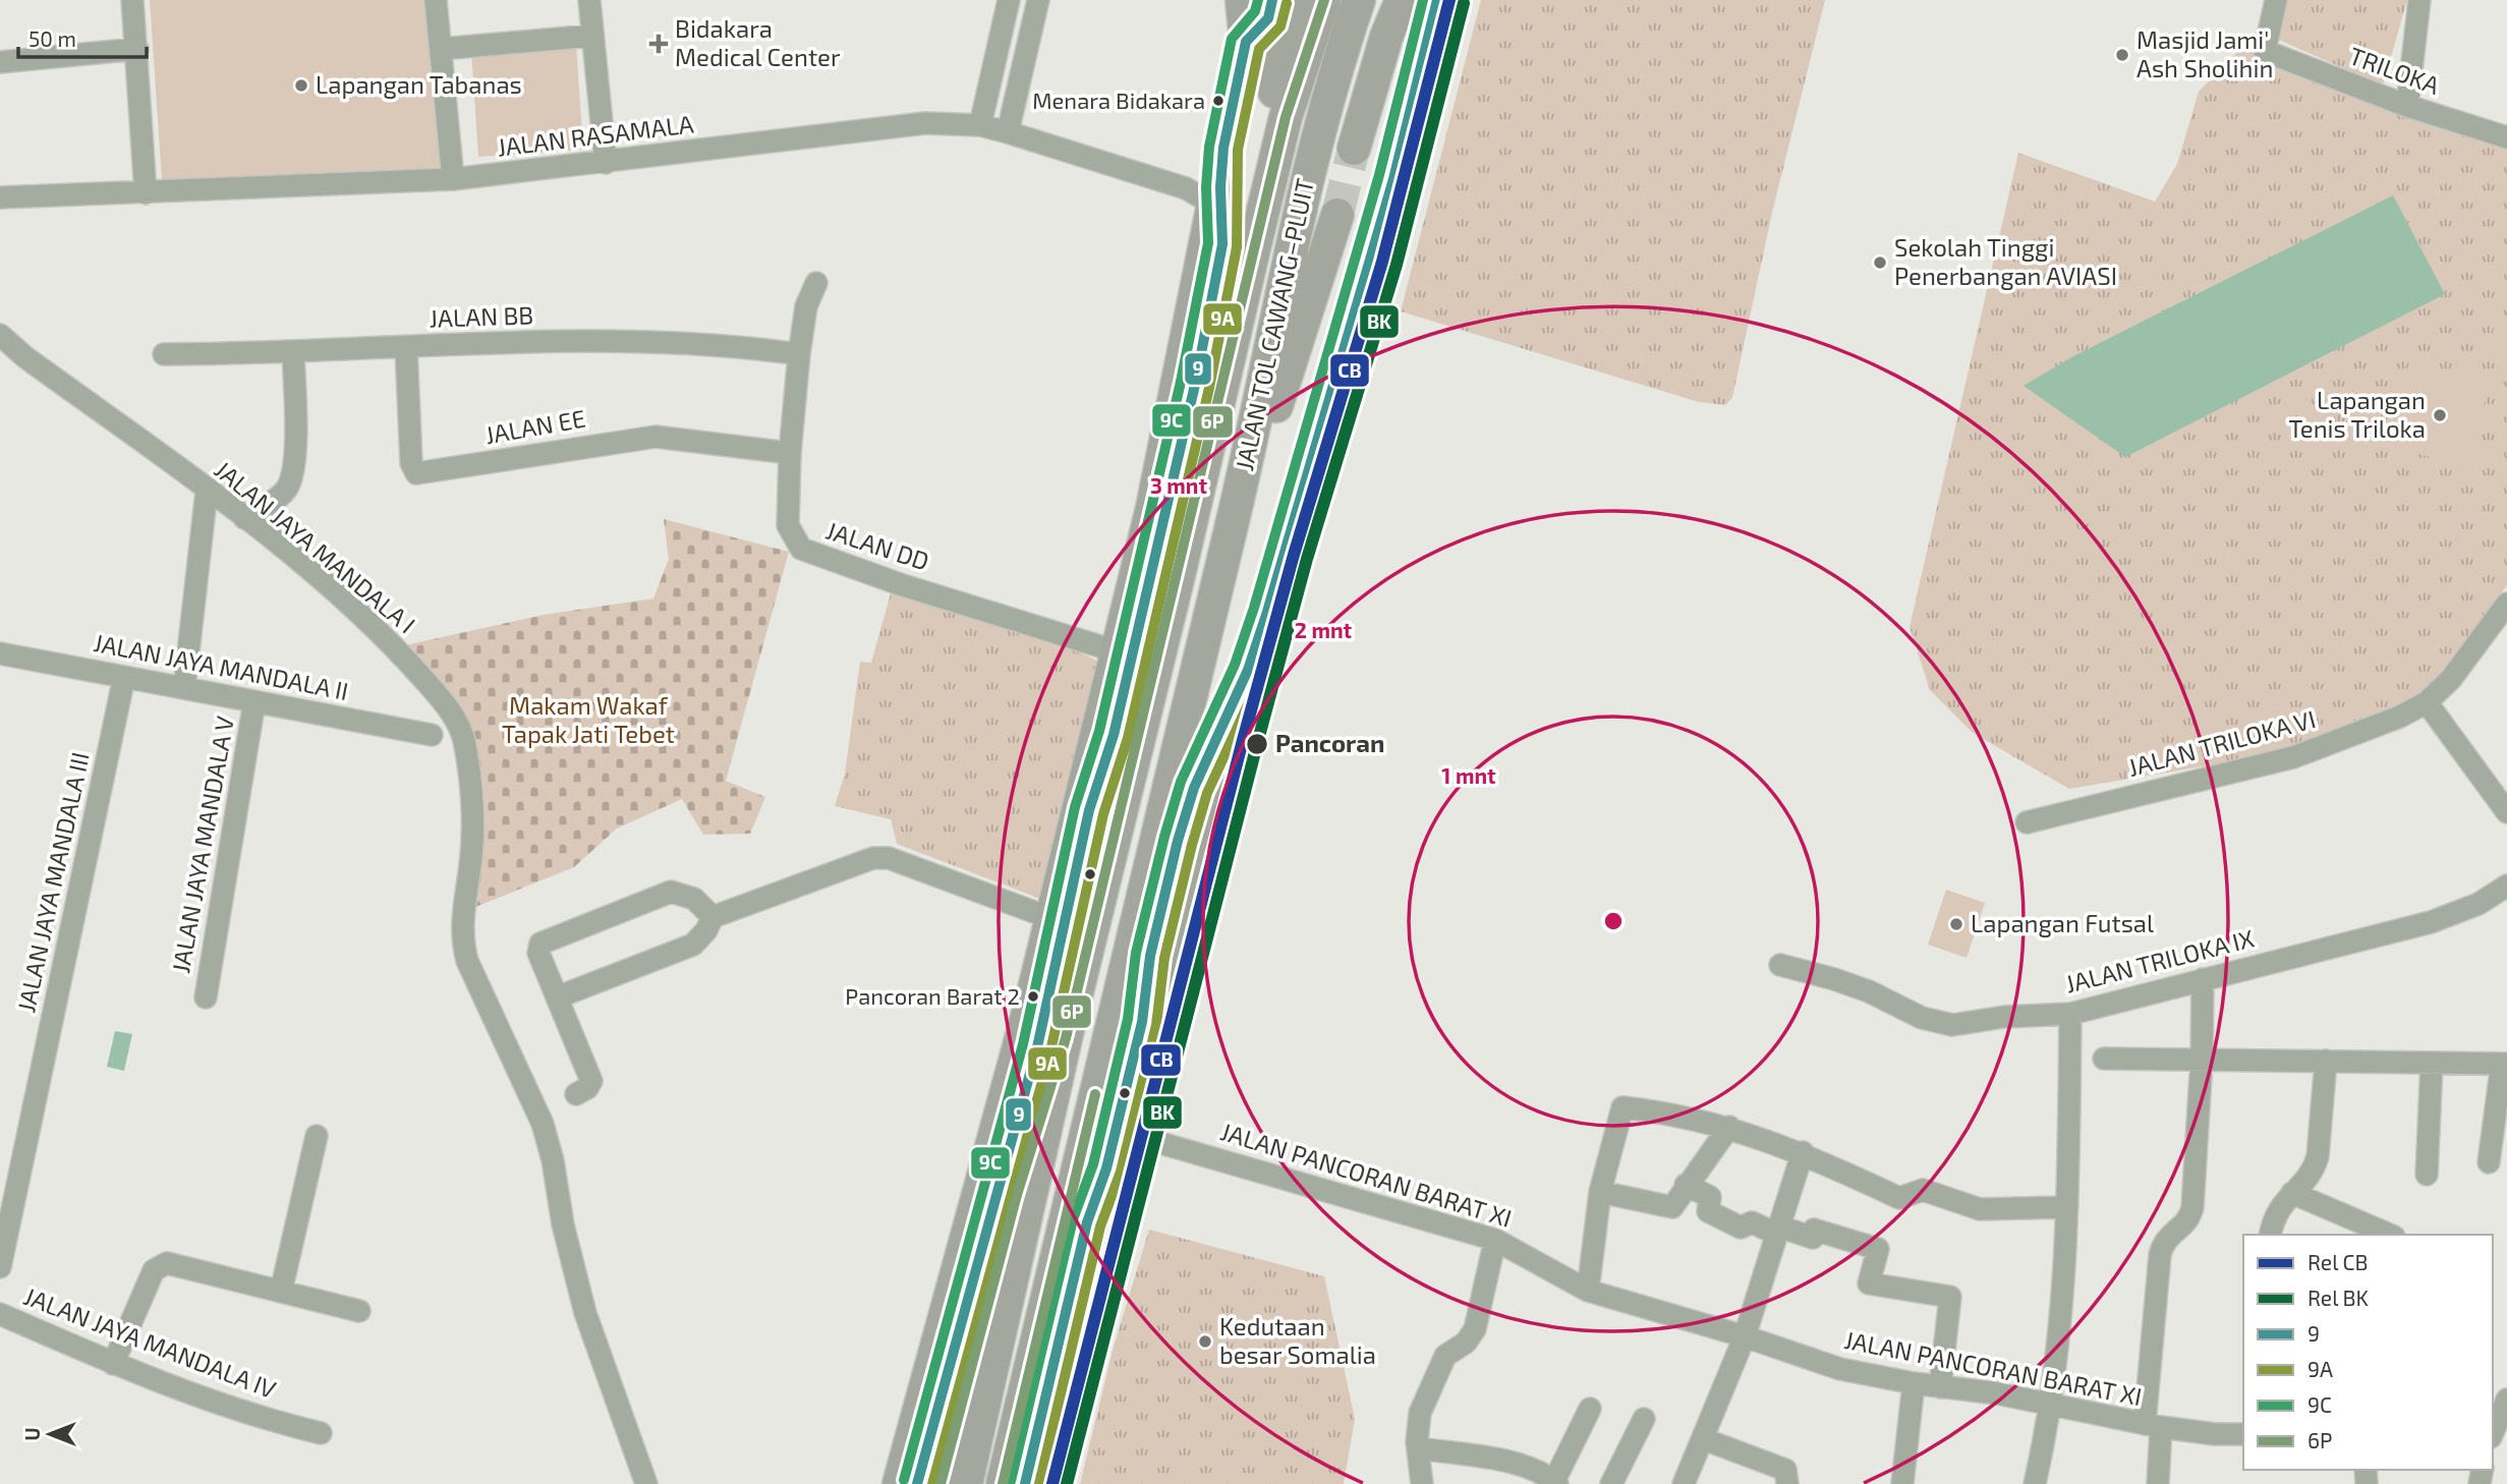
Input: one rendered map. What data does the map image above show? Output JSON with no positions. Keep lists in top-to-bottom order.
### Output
{
  "streets": {
    "highway": ["JALAN TOL CAWANG–PLUIT"],
    "street": [
      "TRILOKA",
      "JALAN RASAMALA",
      "JALAN BB",
      "JALAN EE",
      "JALAN DD",
      "JALAN JAYA MANDALA I",
      "JALAN JAYA MANDALA II",
      "JALAN TRILOKA VI",
      "JALAN JAYA MANDALA V",
      "JALAN JAYA MANDALA III",
      "JALAN TRILOKA IX",
      "JALAN PANCORAN BARAT XI",
      "JALAN JAYA MANDALA IV"
    ]
  },
  "crossings": [
    ["JALAN BB", "JALAN EE"],
    ["JALAN BB", "JALAN DD"],
    ["JALAN EE", "JALAN DD"],
    ["JALAN JAYA MANDALA II", "JALAN JAYA MANDALA V"],
    ["JALAN JAYA MANDALA II", "JALAN JAYA MANDALA III"]
  ],
  "parks": ["Makam Wakaf Tapak Jati Tebet"],
  "places": {
    "health": ["Bidakara Medical Center"],
    "other": [
      "Masjid Jami' Ash Sholihin",
      "Lapangan Tabanas",
      "Menara Bidakara",
      "Sekolah Tinggi Penerbangan AVIASI",
      "Lapangan Tenis Triloka",
      "Pancoran",
      "Lapangan Futsal",
      "Pancoran Barat 2",
      "Kedutaan besar Somalia"
    ]
  },
  "lines": [
    "rail line CB",
    "transit line 9",
    "transit line 9C",
    "transit line 6P",
    "rail line BK",
    "transit line 9A"
  ],
  "legend": [
    "Rel CB",
    "Rel BK",
    "9",
    "9A",
    "9C",
    "6P"
  ],
  "scale_bar": "50 m",
  "north": "left",
  "rings": ["3 mnt", "2 mnt", "1 mnt"]
}
